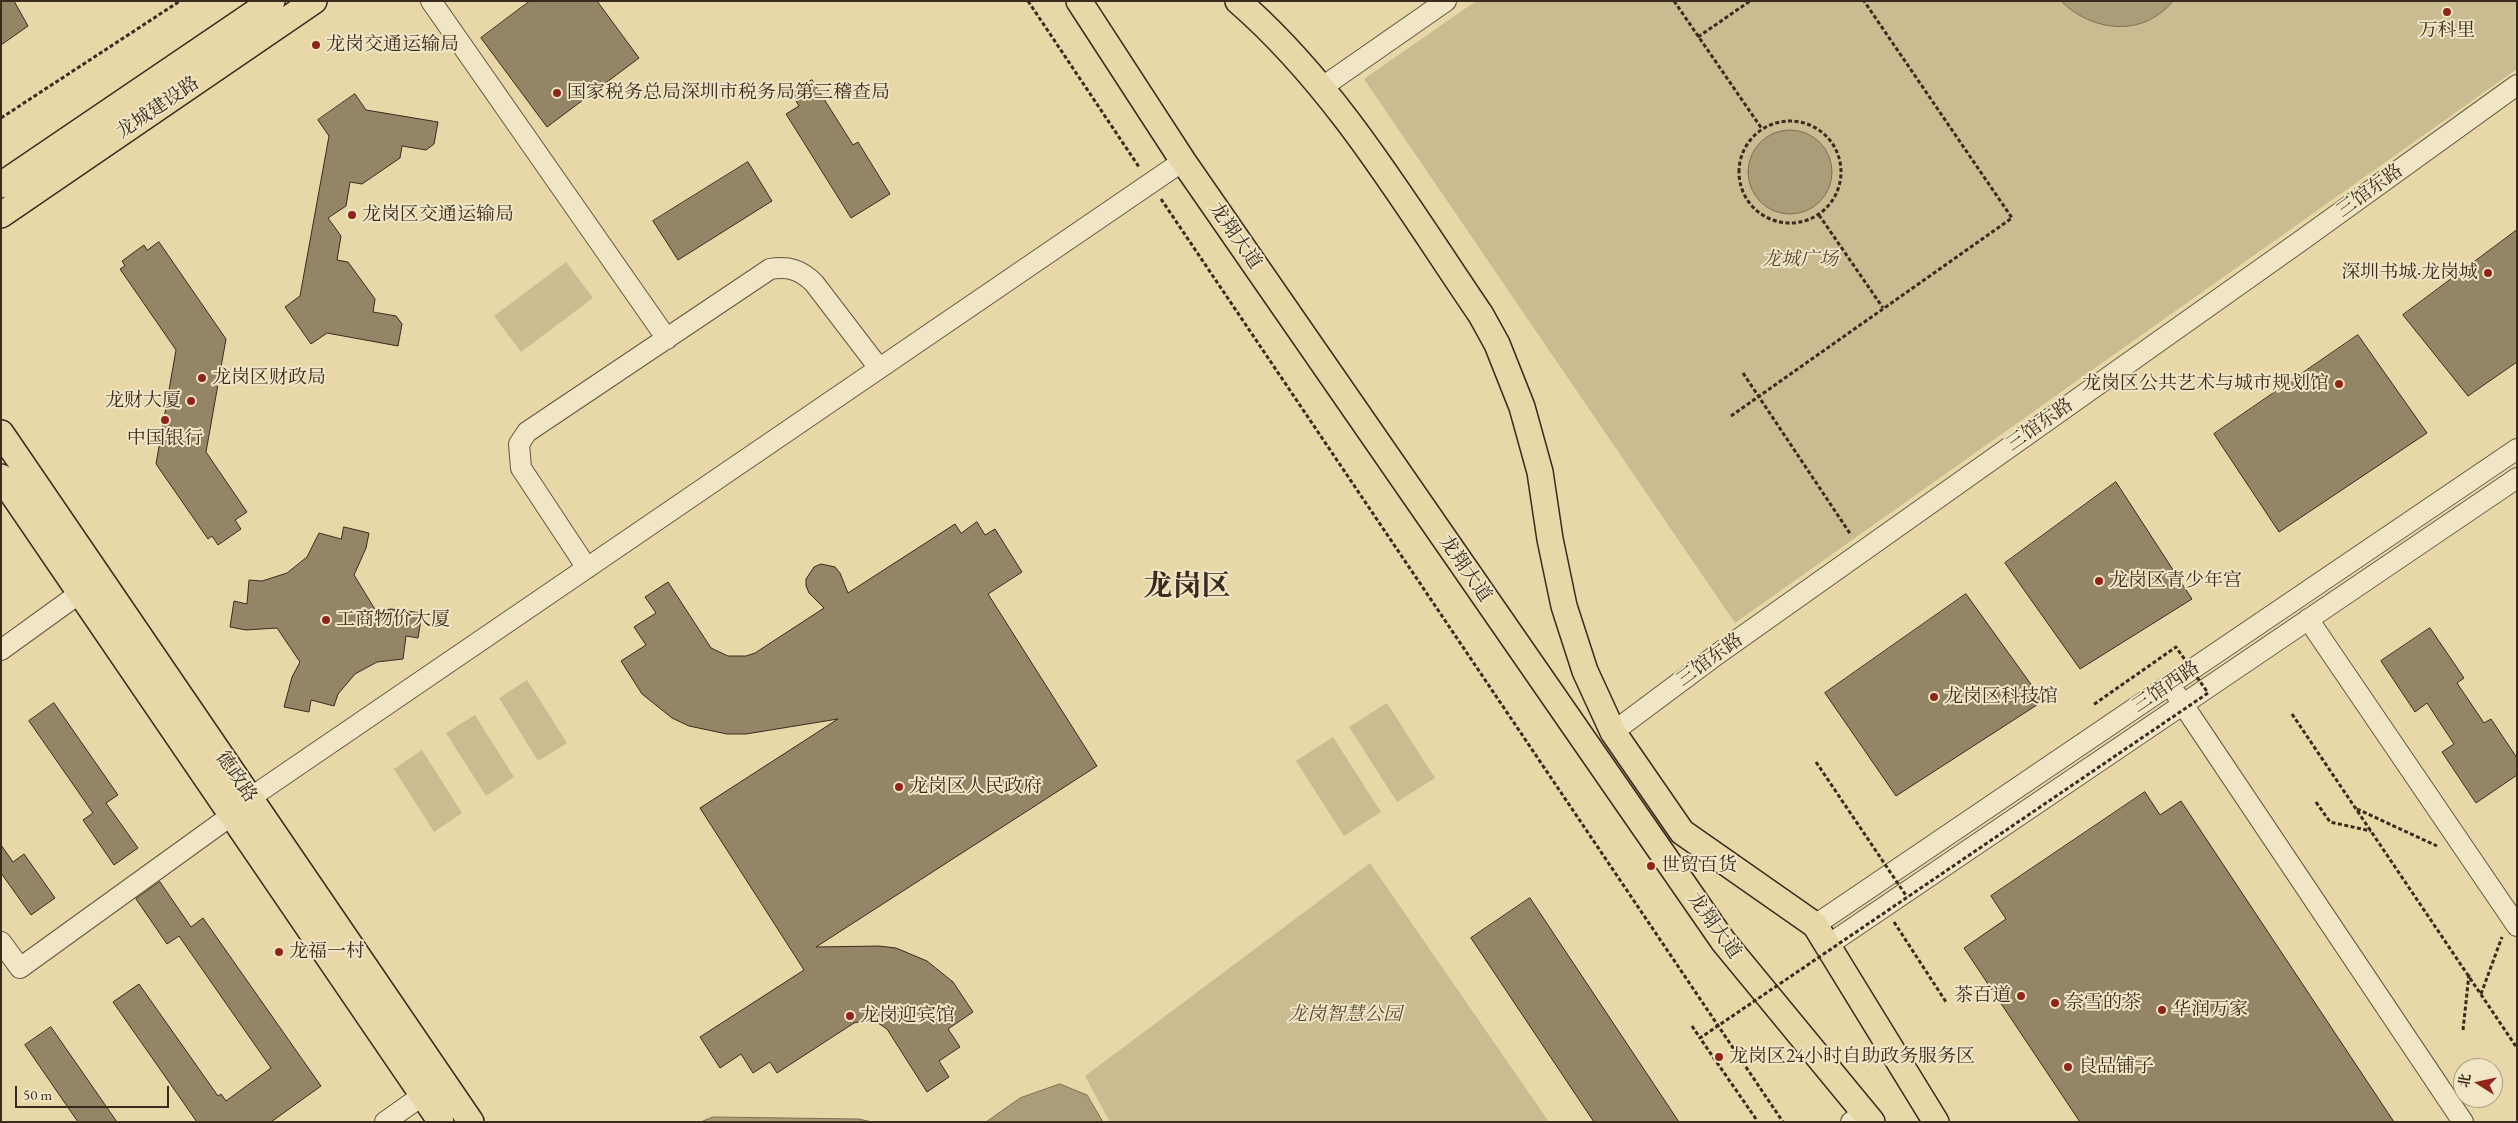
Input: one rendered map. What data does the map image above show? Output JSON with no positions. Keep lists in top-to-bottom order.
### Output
{
  "streets": {
    "main road": ["龙城建设路", "龙翔大道", "德政路"],
    "street": ["三馆东路", "三馆西路"]
  },
  "districts": ["龙岗区"],
  "parks": ["龙城广场", "龙岗智慧公园"],
  "places": [
    "万科里",
    "龙岗交通运输局",
    "国家税务总局深圳市税务局第三稽查局",
    "龙岗区交通运输局",
    "深圳书城·龙岗城",
    "龙岗区财政局",
    "龙岗区公共艺术与城市规划馆",
    "龙财大厦",
    "中国银行",
    "龙岗区青少年宫",
    "工商物价大厦",
    "龙岗区科技馆",
    "龙岗区人民政府",
    "世贸百货",
    "龙福一村",
    "茶百道",
    "奈雪的茶",
    "华润万家",
    "龙岗迎宾馆",
    "龙岗区24小时自助政务服务区",
    "良品铺子"
  ],
  "scale_bar": "50 m",
  "north": "left"
}
